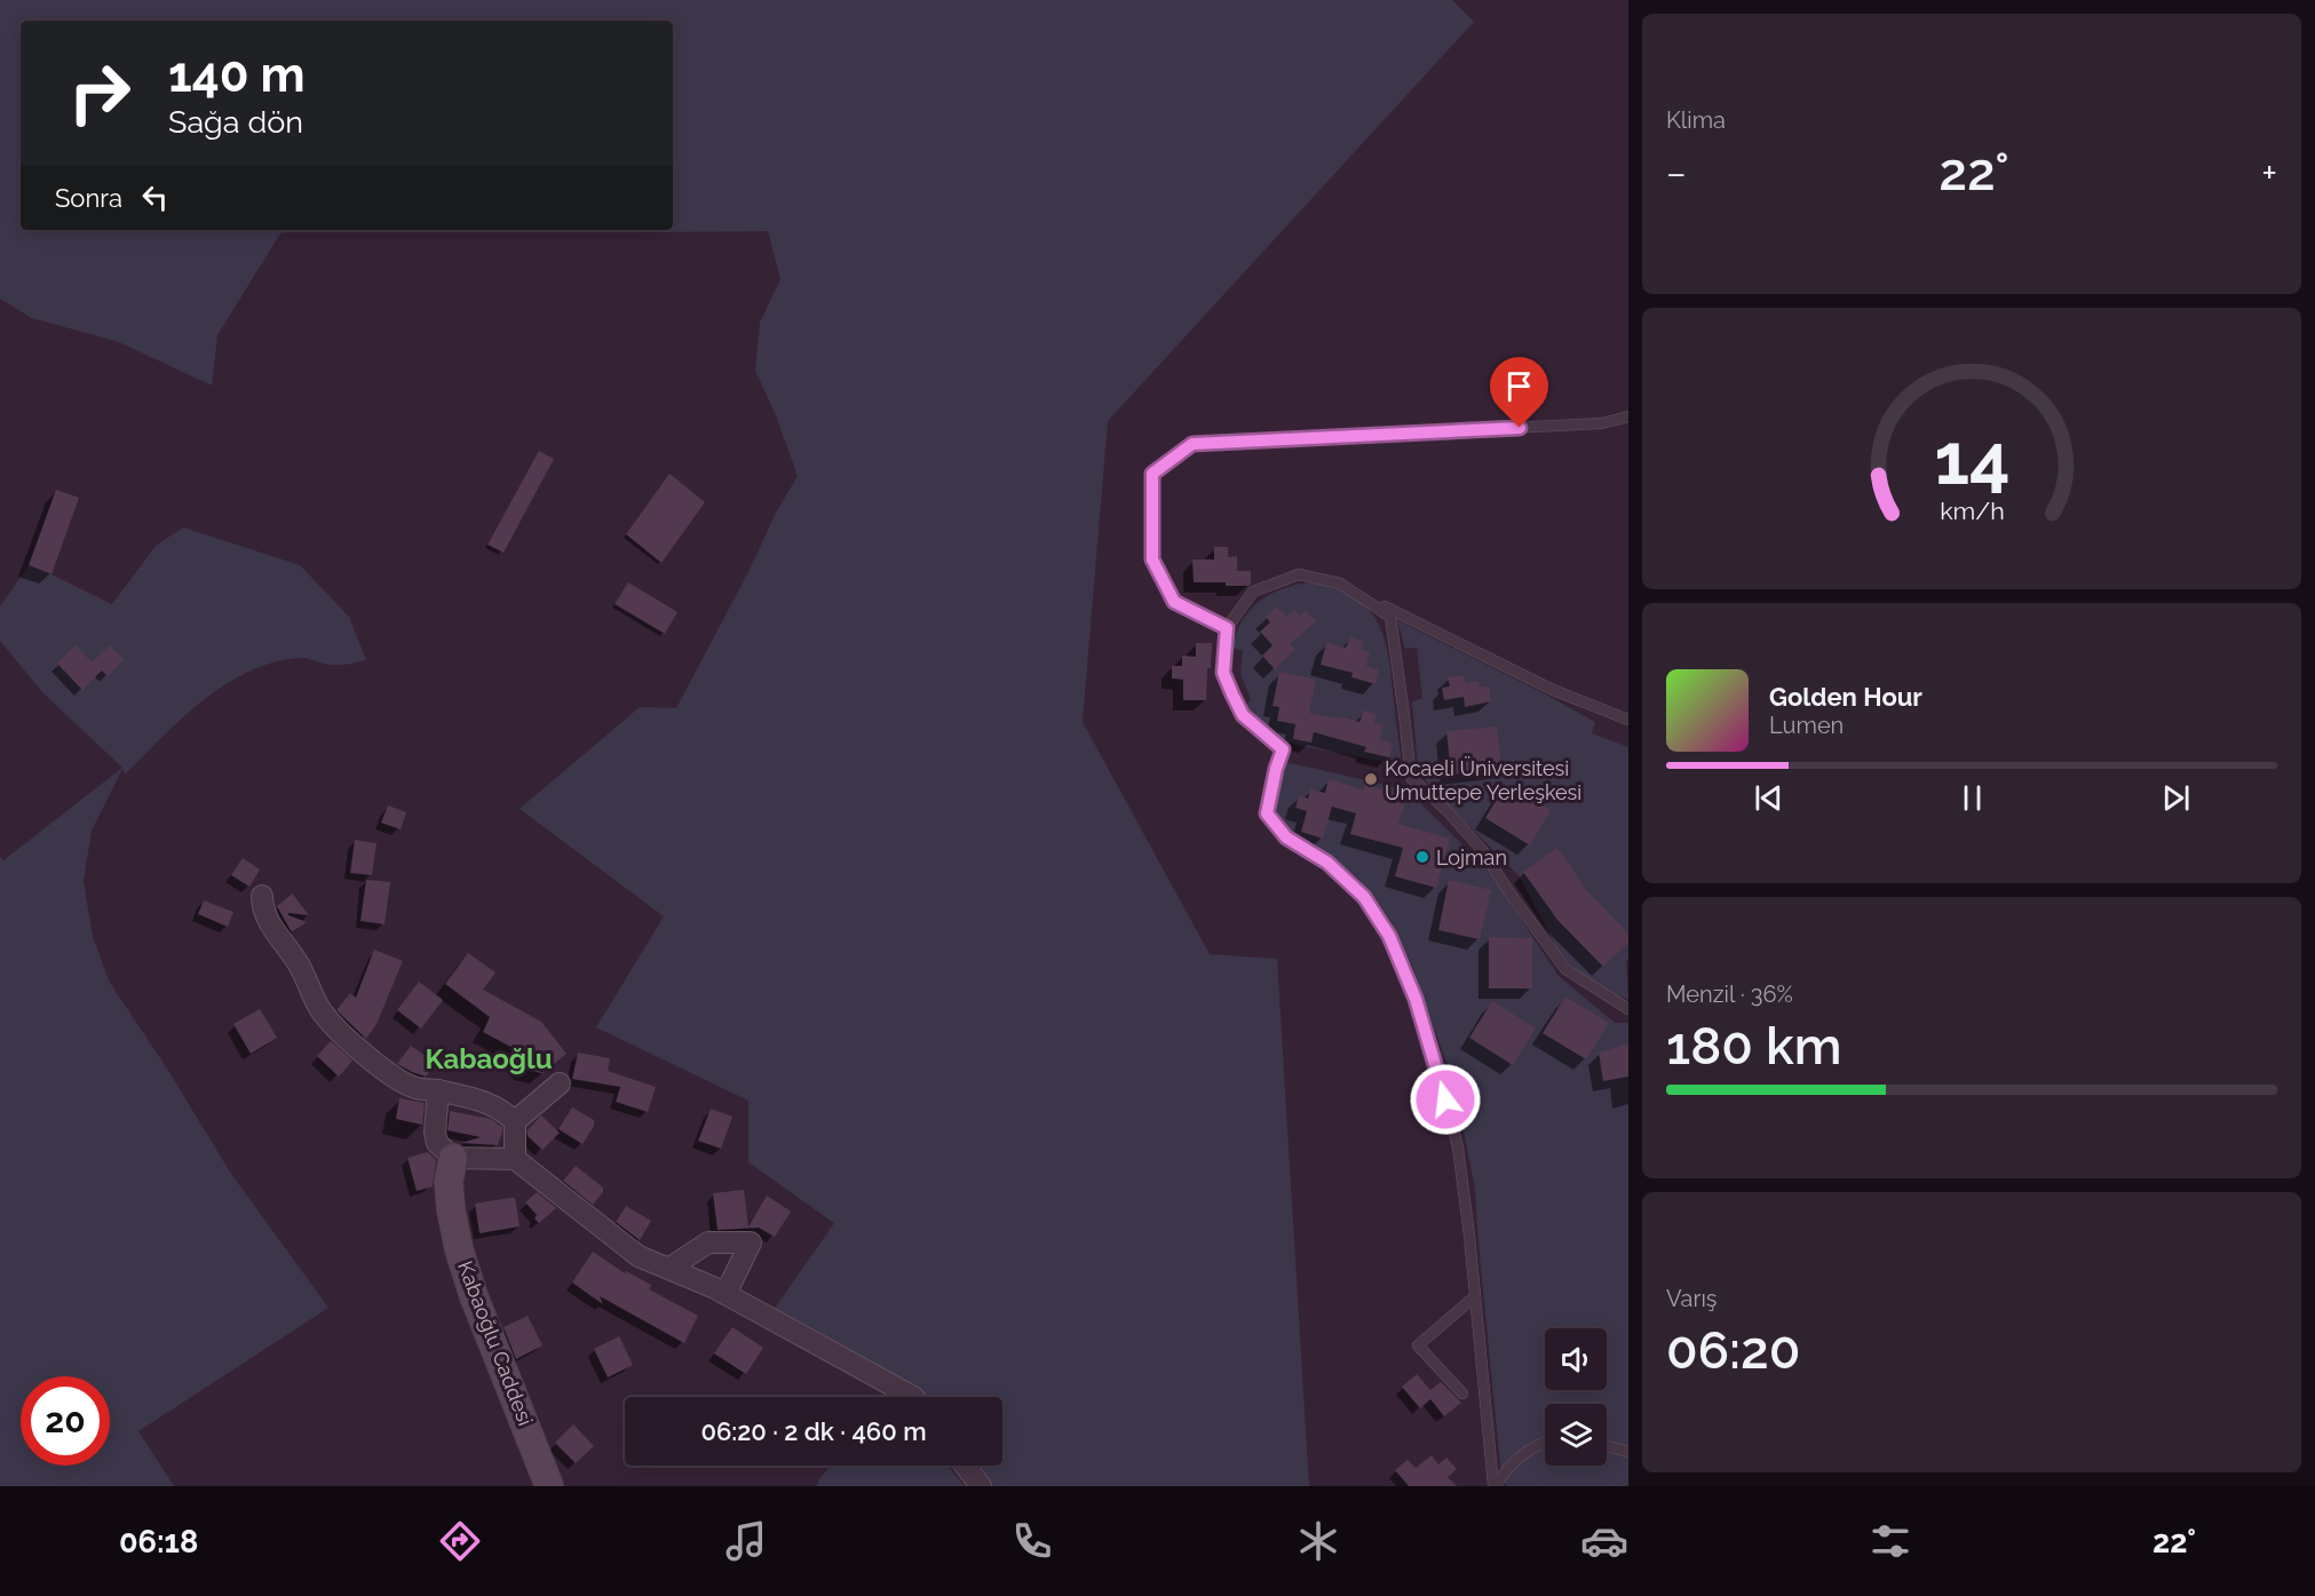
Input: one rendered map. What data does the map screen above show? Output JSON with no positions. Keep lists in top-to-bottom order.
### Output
{
  "streets": {
    "street": ["Kabaoğlu Caddesi"]
  },
  "districts": ["Kabaoğlu"],
  "places": ["Kocaeli Üniversitesi Umuttepe Yerleşkesi", "Lojman"],
  "page": {
    "tile": [
      "Klima",
      ["Menzil · 36%", "180 km"],
      ["Varış", "06:20"]
    ],
    "turn": ["140 m", "Sağa dön"],
    "heat": ["−", "22°", "+"],
    "then": "Sonra",
    "song": ["Golden Hour", "Lumen"],
    "limit": "20",
    "trip": "06:20 · 2 dk · 460 m",
    "tabs": ["06:18", "22°"],
    "gauge": ["14", "km/h"]
  }
}
